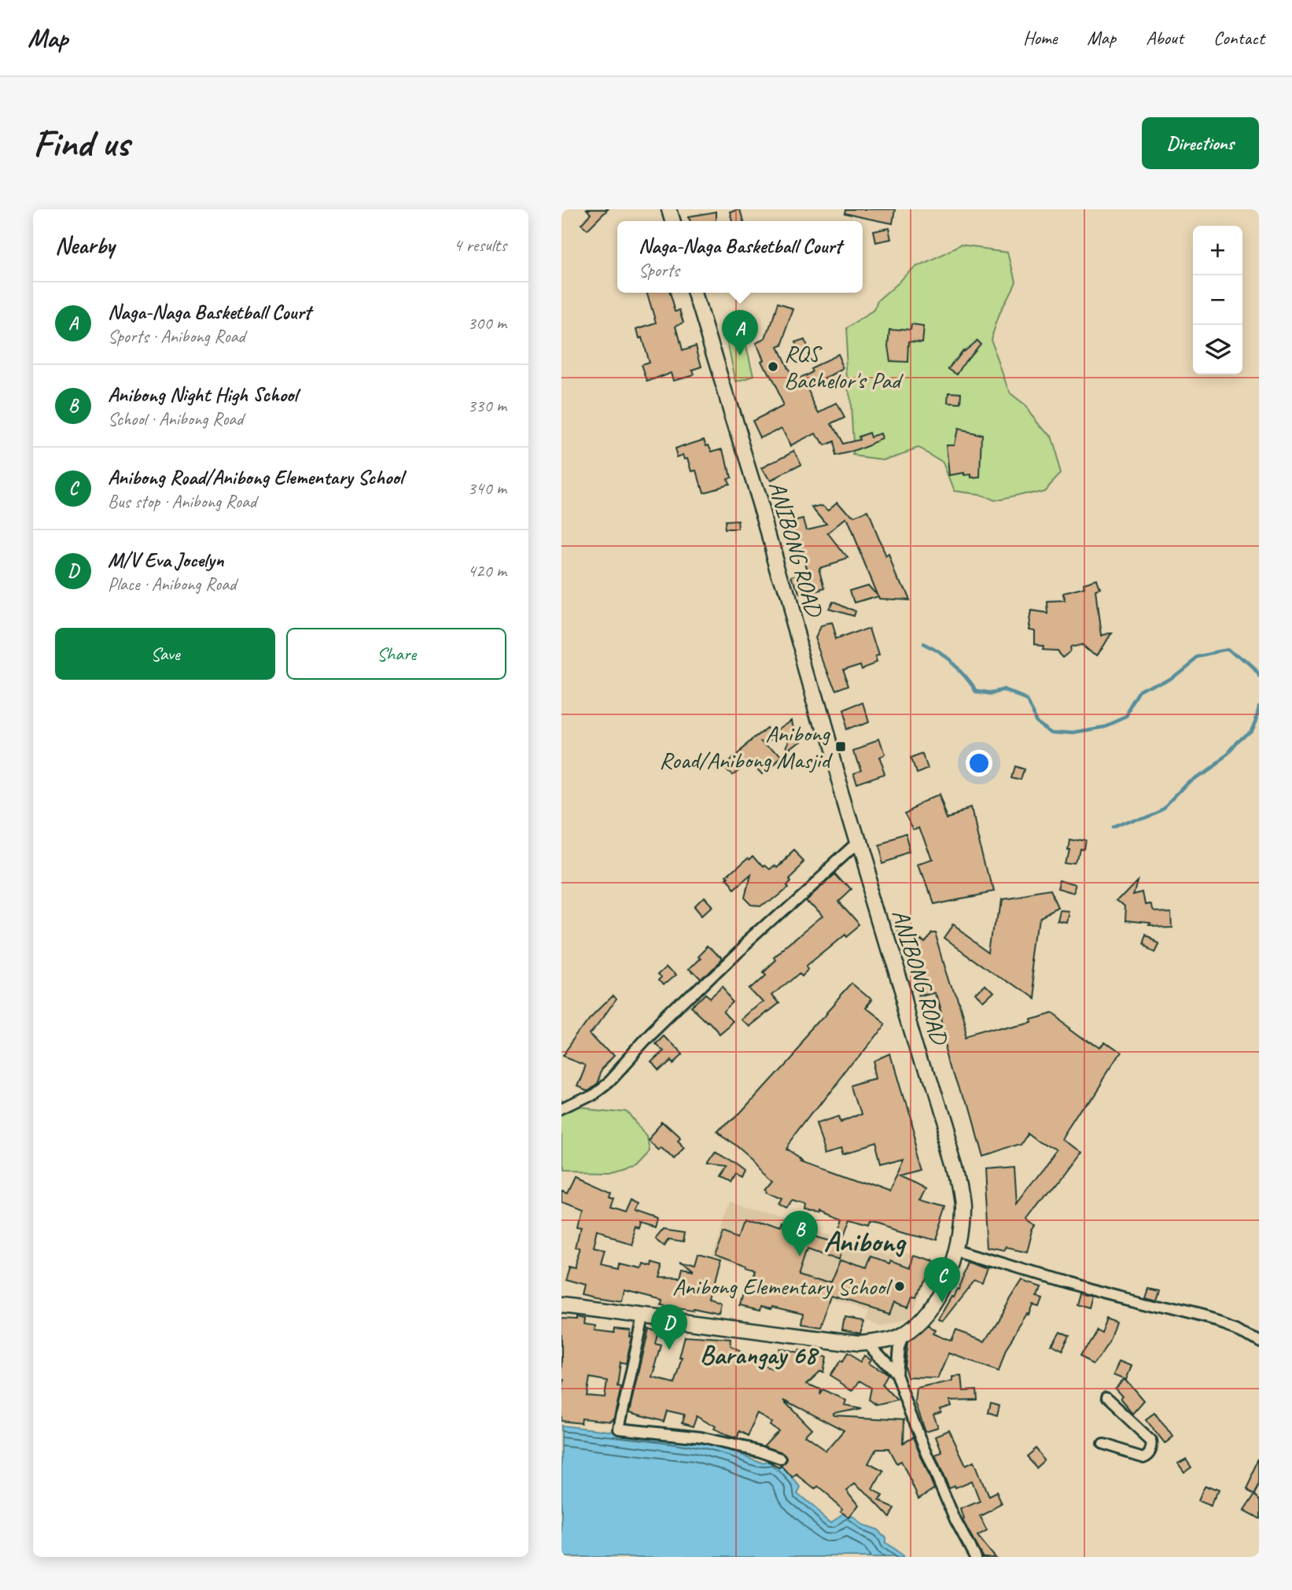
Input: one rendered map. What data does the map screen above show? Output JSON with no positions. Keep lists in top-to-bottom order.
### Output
{
  "streets": {
    "main road": ["ANIBONG ROAD"]
  },
  "districts": ["Anibong", "Barangay 68"],
  "places": {
    "other": ["RQS Bachelor's Pad", "Anibong Elementary School"],
    "transit": ["Anibong Road/Anibong Masjid"]
  },
  "page": {
    "header": "Map",
    "nav": [
      "Home",
      "Map",
      "About",
      "Contact"
    ],
    "buttons": [
      "Directions",
      ["Save", "Share"]
    ],
    "title": "Find us",
    "heading": ["Nearby", "4 results"],
    "popup": ["Naga-Naga Basketball Court", "Sports"],
    "map_buttons": ["+", "−"],
    "list": [
      {
        "mark": "A",
        "name": "Naga-Naga Basketball Court",
        "note": "Sports · Anibong Road",
        "value": "300 m"
      },
      {
        "mark": "B",
        "name": "Anibong Night High School",
        "note": "School · Anibong Road",
        "value": "330 m"
      },
      {
        "mark": "C",
        "name": "Anibong Road/Anibong Elementary School",
        "note": "Bus stop · Anibong Road",
        "value": "340 m"
      },
      {
        "mark": "D",
        "name": "M/V Eva Jocelyn",
        "note": "Place · Anibong Road",
        "value": "420 m"
      }
    ],
    "pins": [
      "A",
      "B",
      "C",
      "D"
    ]
  }
}
